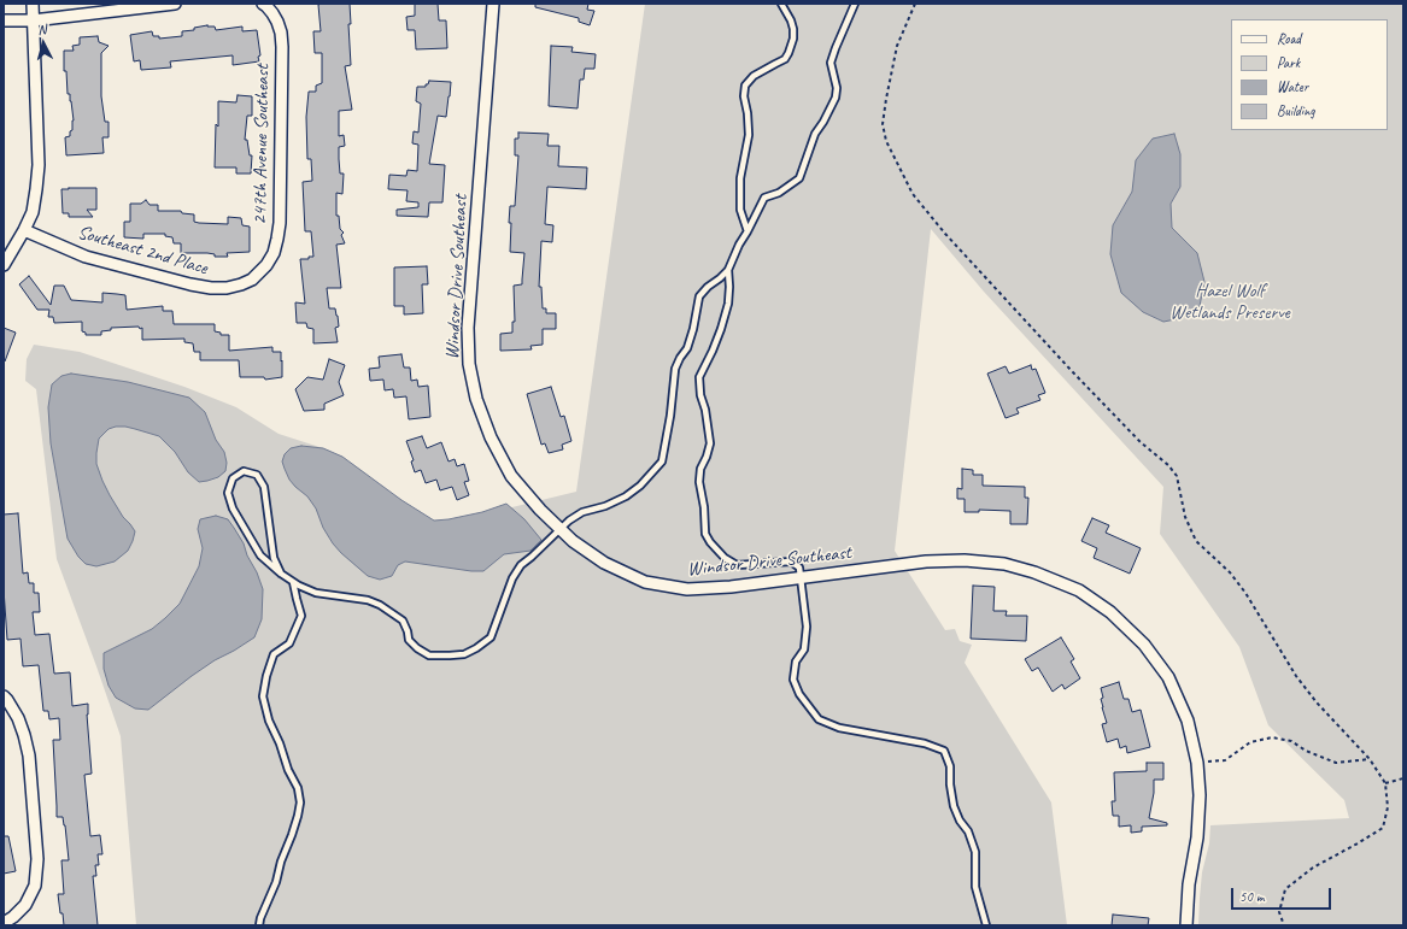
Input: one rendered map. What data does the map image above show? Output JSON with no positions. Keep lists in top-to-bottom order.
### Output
{
  "streets": {
    "street": ["247th Avenue Southeast", "Southeast 2nd Place", "Windsor Drive Southeast"]
  },
  "crossings": [
    ["247th Avenue Southeast", "Southeast 2nd Place"]
  ],
  "parks": ["Hazel Wolf Wetlands Preserve"],
  "legend": [
    "Road",
    "Park",
    "Water",
    "Building"
  ],
  "scale_bar": "50 m",
  "north": "top"
}
